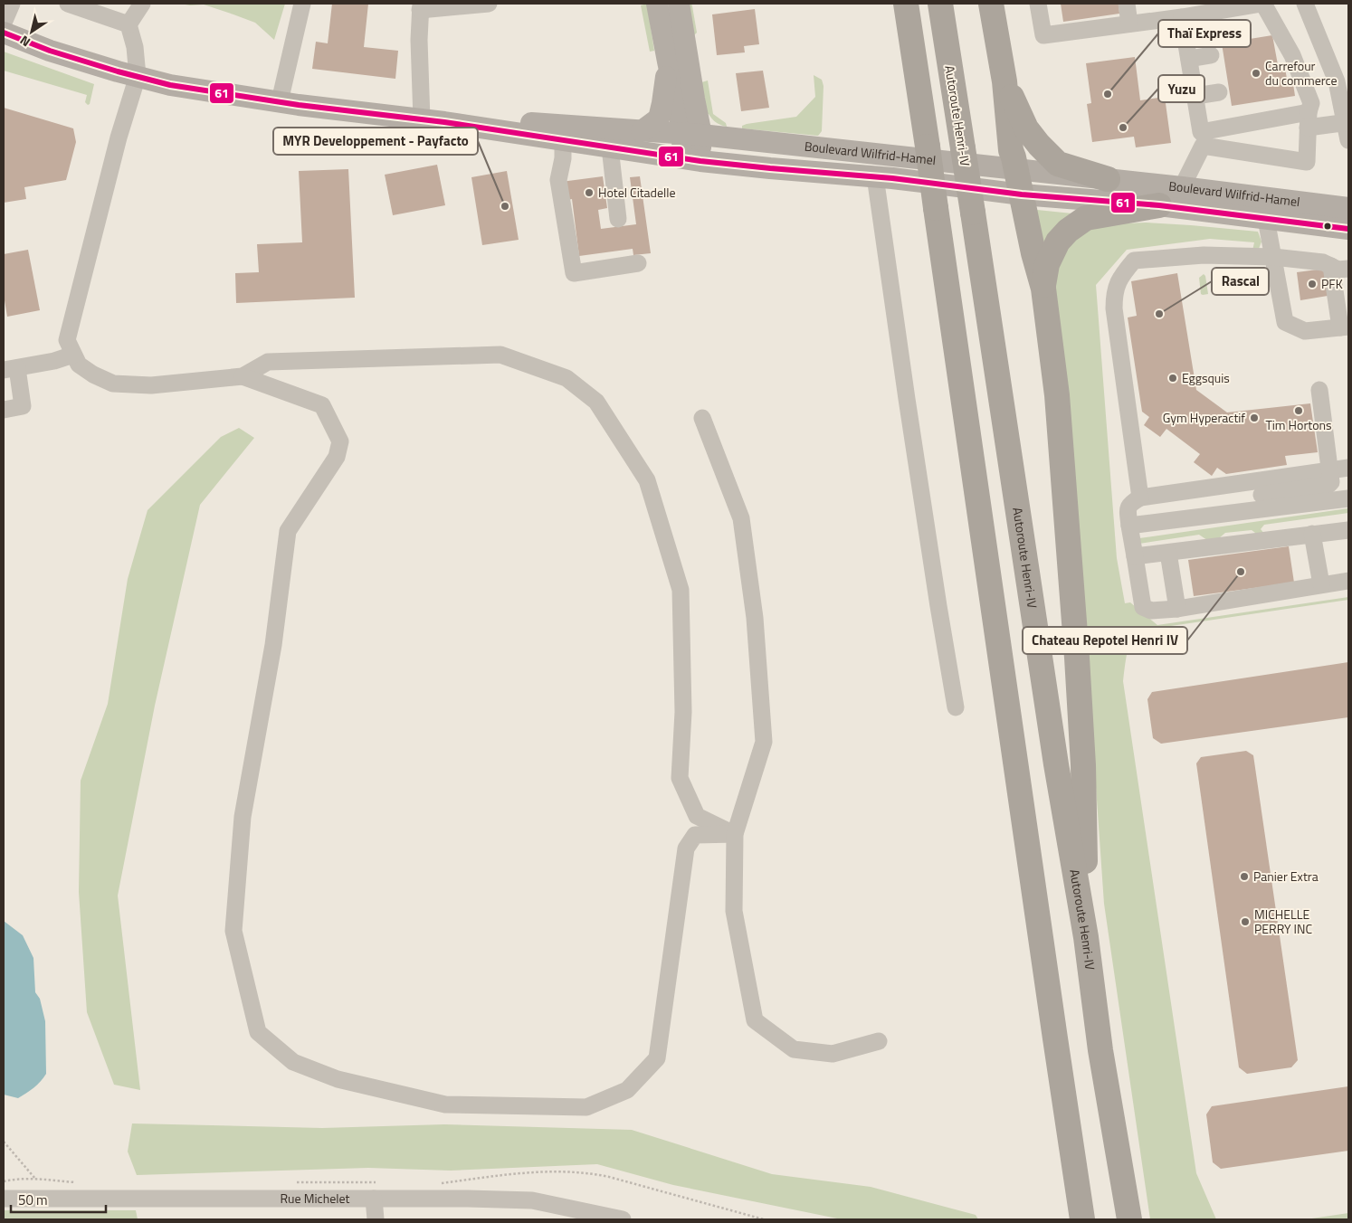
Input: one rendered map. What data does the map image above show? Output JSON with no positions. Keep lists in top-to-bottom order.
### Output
{
  "streets": {
    "highway": ["Autoroute Henri-IV"],
    "main road": ["Boulevard Wilfrid-Hamel"],
    "street": ["Rue Michelet"]
  },
  "places": [
    "Carrefour du commerce",
    "Thaï Express",
    "Yuzu",
    "Hotel Citadelle",
    "MYR Developpement - Payfacto",
    "PFK",
    "Rascal",
    "Eggsquis",
    "Tim Hortons",
    "Gym Hyperactif",
    "Chateau Repotel Henri IV",
    "Panier Extra",
    "MICHELLE PERRY INC"
  ],
  "lines": ["transit line 61"],
  "scale_bar": "50 m",
  "north": "bottom left"
}
